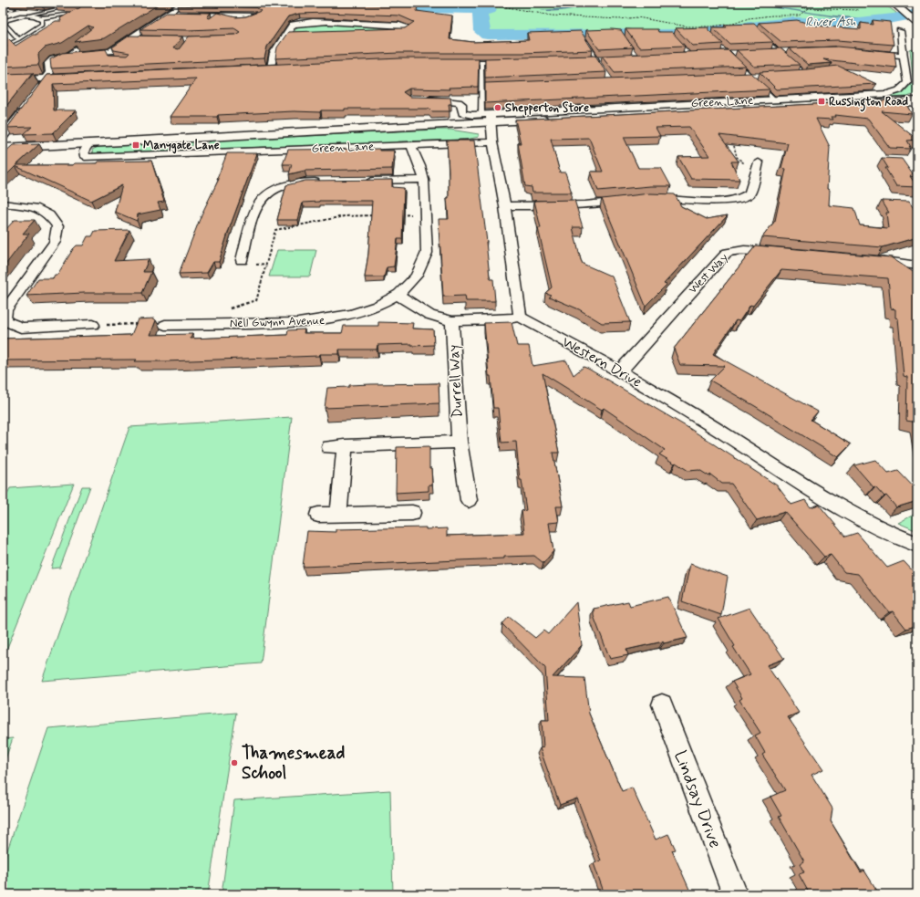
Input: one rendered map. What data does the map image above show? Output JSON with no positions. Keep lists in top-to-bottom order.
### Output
{
  "streets": {
    "main road": ["Green Lane"],
    "street": [
      "West Way",
      "Nell Gwynn Avenue",
      "Western Drive",
      "Durrell Way",
      "Lindsay Drive"
    ]
  },
  "crossings": [
    ["Green Lane", "Nell Gwynn Avenue"],
    ["West Way", "Western Drive"]
  ],
  "water": ["River Ash"],
  "places": {
    "transit": ["Russington Road", "Manygate Lane"],
    "other": ["Shepperton Store", "Thamesmead School"]
  }
}
